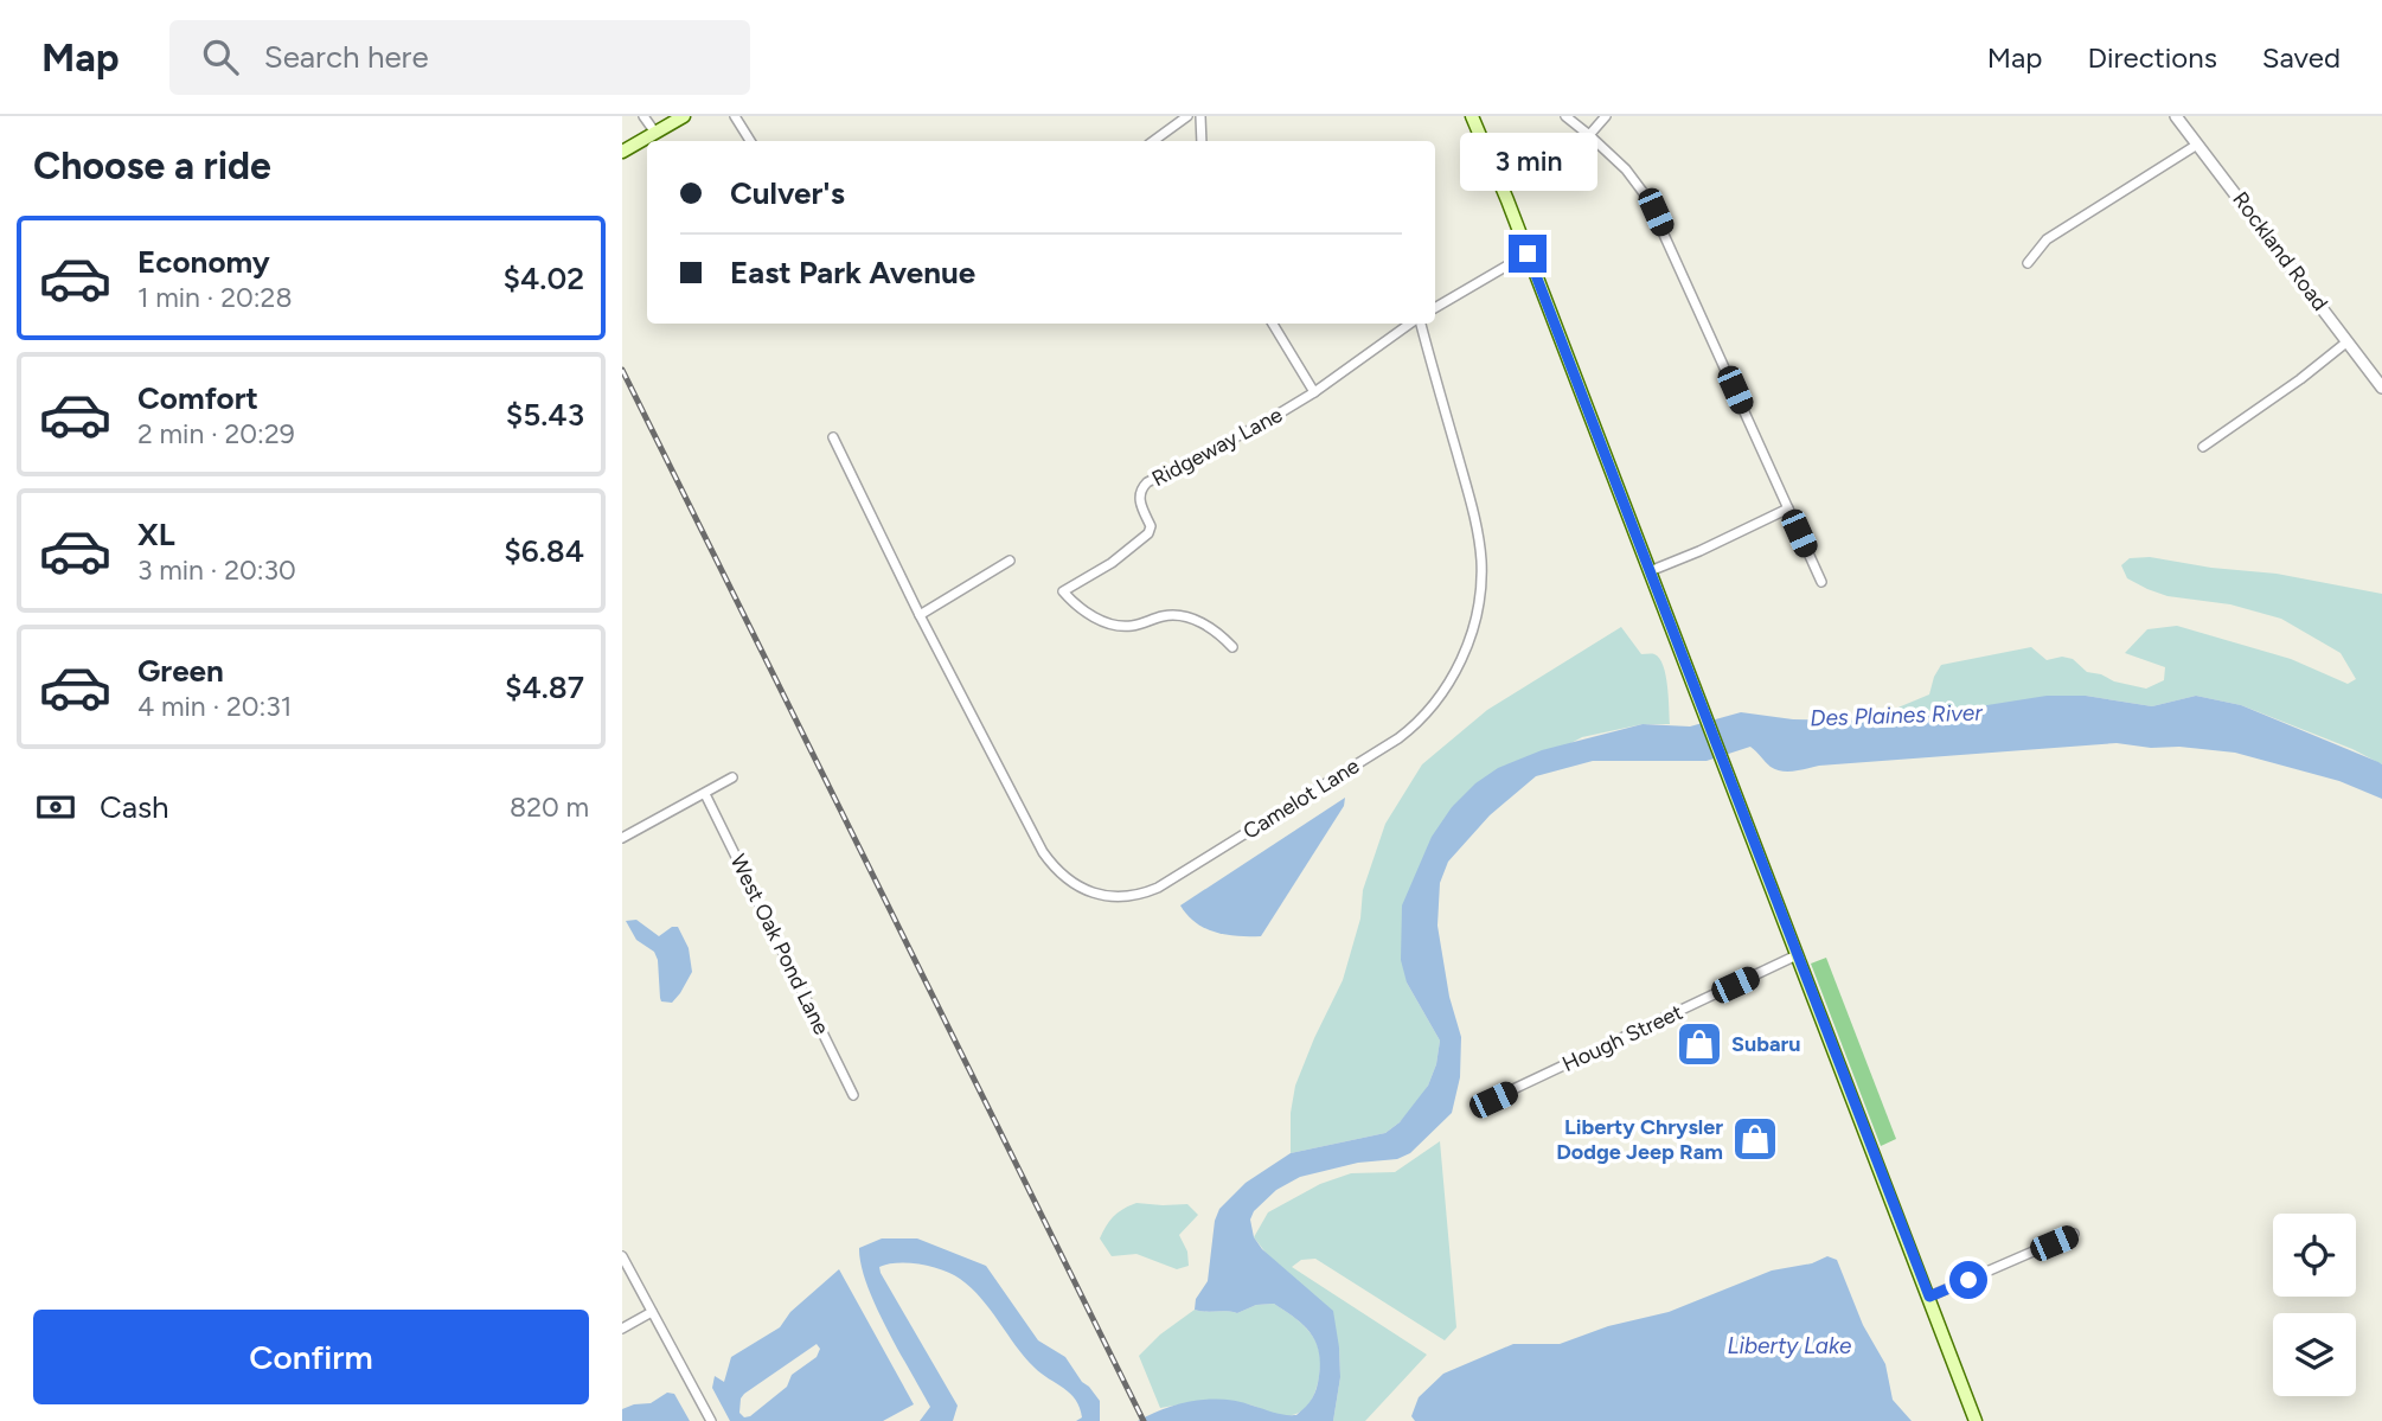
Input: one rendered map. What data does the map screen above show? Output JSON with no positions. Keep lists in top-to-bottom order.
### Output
{
  "streets": {
    "street": [
      "Rockland Road",
      "Ridgeway Lane",
      "Camelot Lane",
      "West Oak Pond Lane",
      "Hough Street"
    ]
  },
  "water": ["Des Plaines River", "Liberty Lake"],
  "places": {
    "shop": ["Subaru", "Liberty Chrysler Dodge Jeep Ram"]
  },
  "page": {
    "header": "Map",
    "search": "Search here",
    "nav": ["Map", "Directions", "Saved"],
    "heading": "Choose a ride",
    "bubble": "3 min",
    "banner": ["Culver's", "East Park Avenue"],
    "list": [
      {
        "name": "Economy",
        "note": "1 min · 20:28",
        "value": "$4.02"
      },
      {
        "name": "Comfort",
        "note": "2 min · 20:29",
        "value": "$5.43"
      },
      {
        "name": "XL",
        "note": "3 min · 20:30",
        "value": "$6.84"
      },
      {
        "name": "Green",
        "note": "4 min · 20:31",
        "value": "$4.87"
      }
    ],
    "pay": ["Cash", "820 m"],
    "buttons": "Confirm"
  }
}
